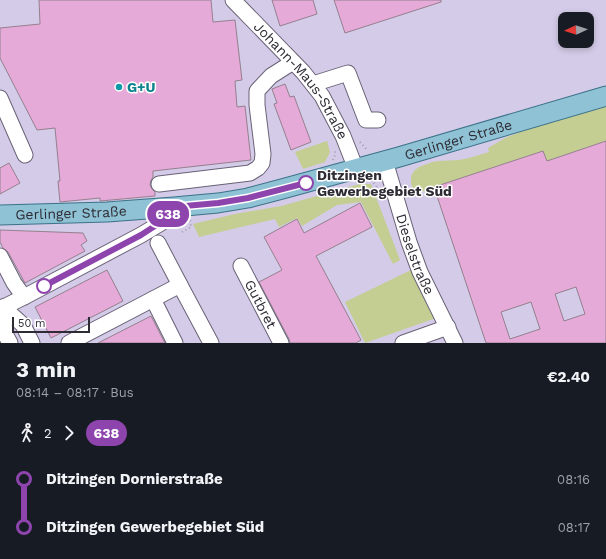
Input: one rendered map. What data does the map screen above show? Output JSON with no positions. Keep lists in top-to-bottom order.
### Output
{
  "streets": {
    "main road": ["Gerlinger Straße"],
    "street": ["Johann-Maus-Straße", "Dieselstraße", "Gutbret"]
  },
  "crossings": [
    ["Johann-Maus-Straße", "Gerlinger Straße"],
    ["Gerlinger Straße", "Dieselstraße"]
  ],
  "places": ["G+U", "Ditzingen Gewerbegebiet Süd"],
  "lines": ["bus line 638"],
  "scale_bar": "50 m",
  "north": "left",
  "page": {
    "on_map": "638",
    "scale": "50 m",
    "heading": ["3 min", "08:14 – 08:17 · Bus", "€2.40"],
    "legs": ["2", "638"],
    "list": [
      {
        "name": "Ditzingen Dornierstraße",
        "value": "08:16"
      },
      {
        "name": "Ditzingen Gewerbegebiet Süd",
        "value": "08:17"
      }
    ]
  }
}
